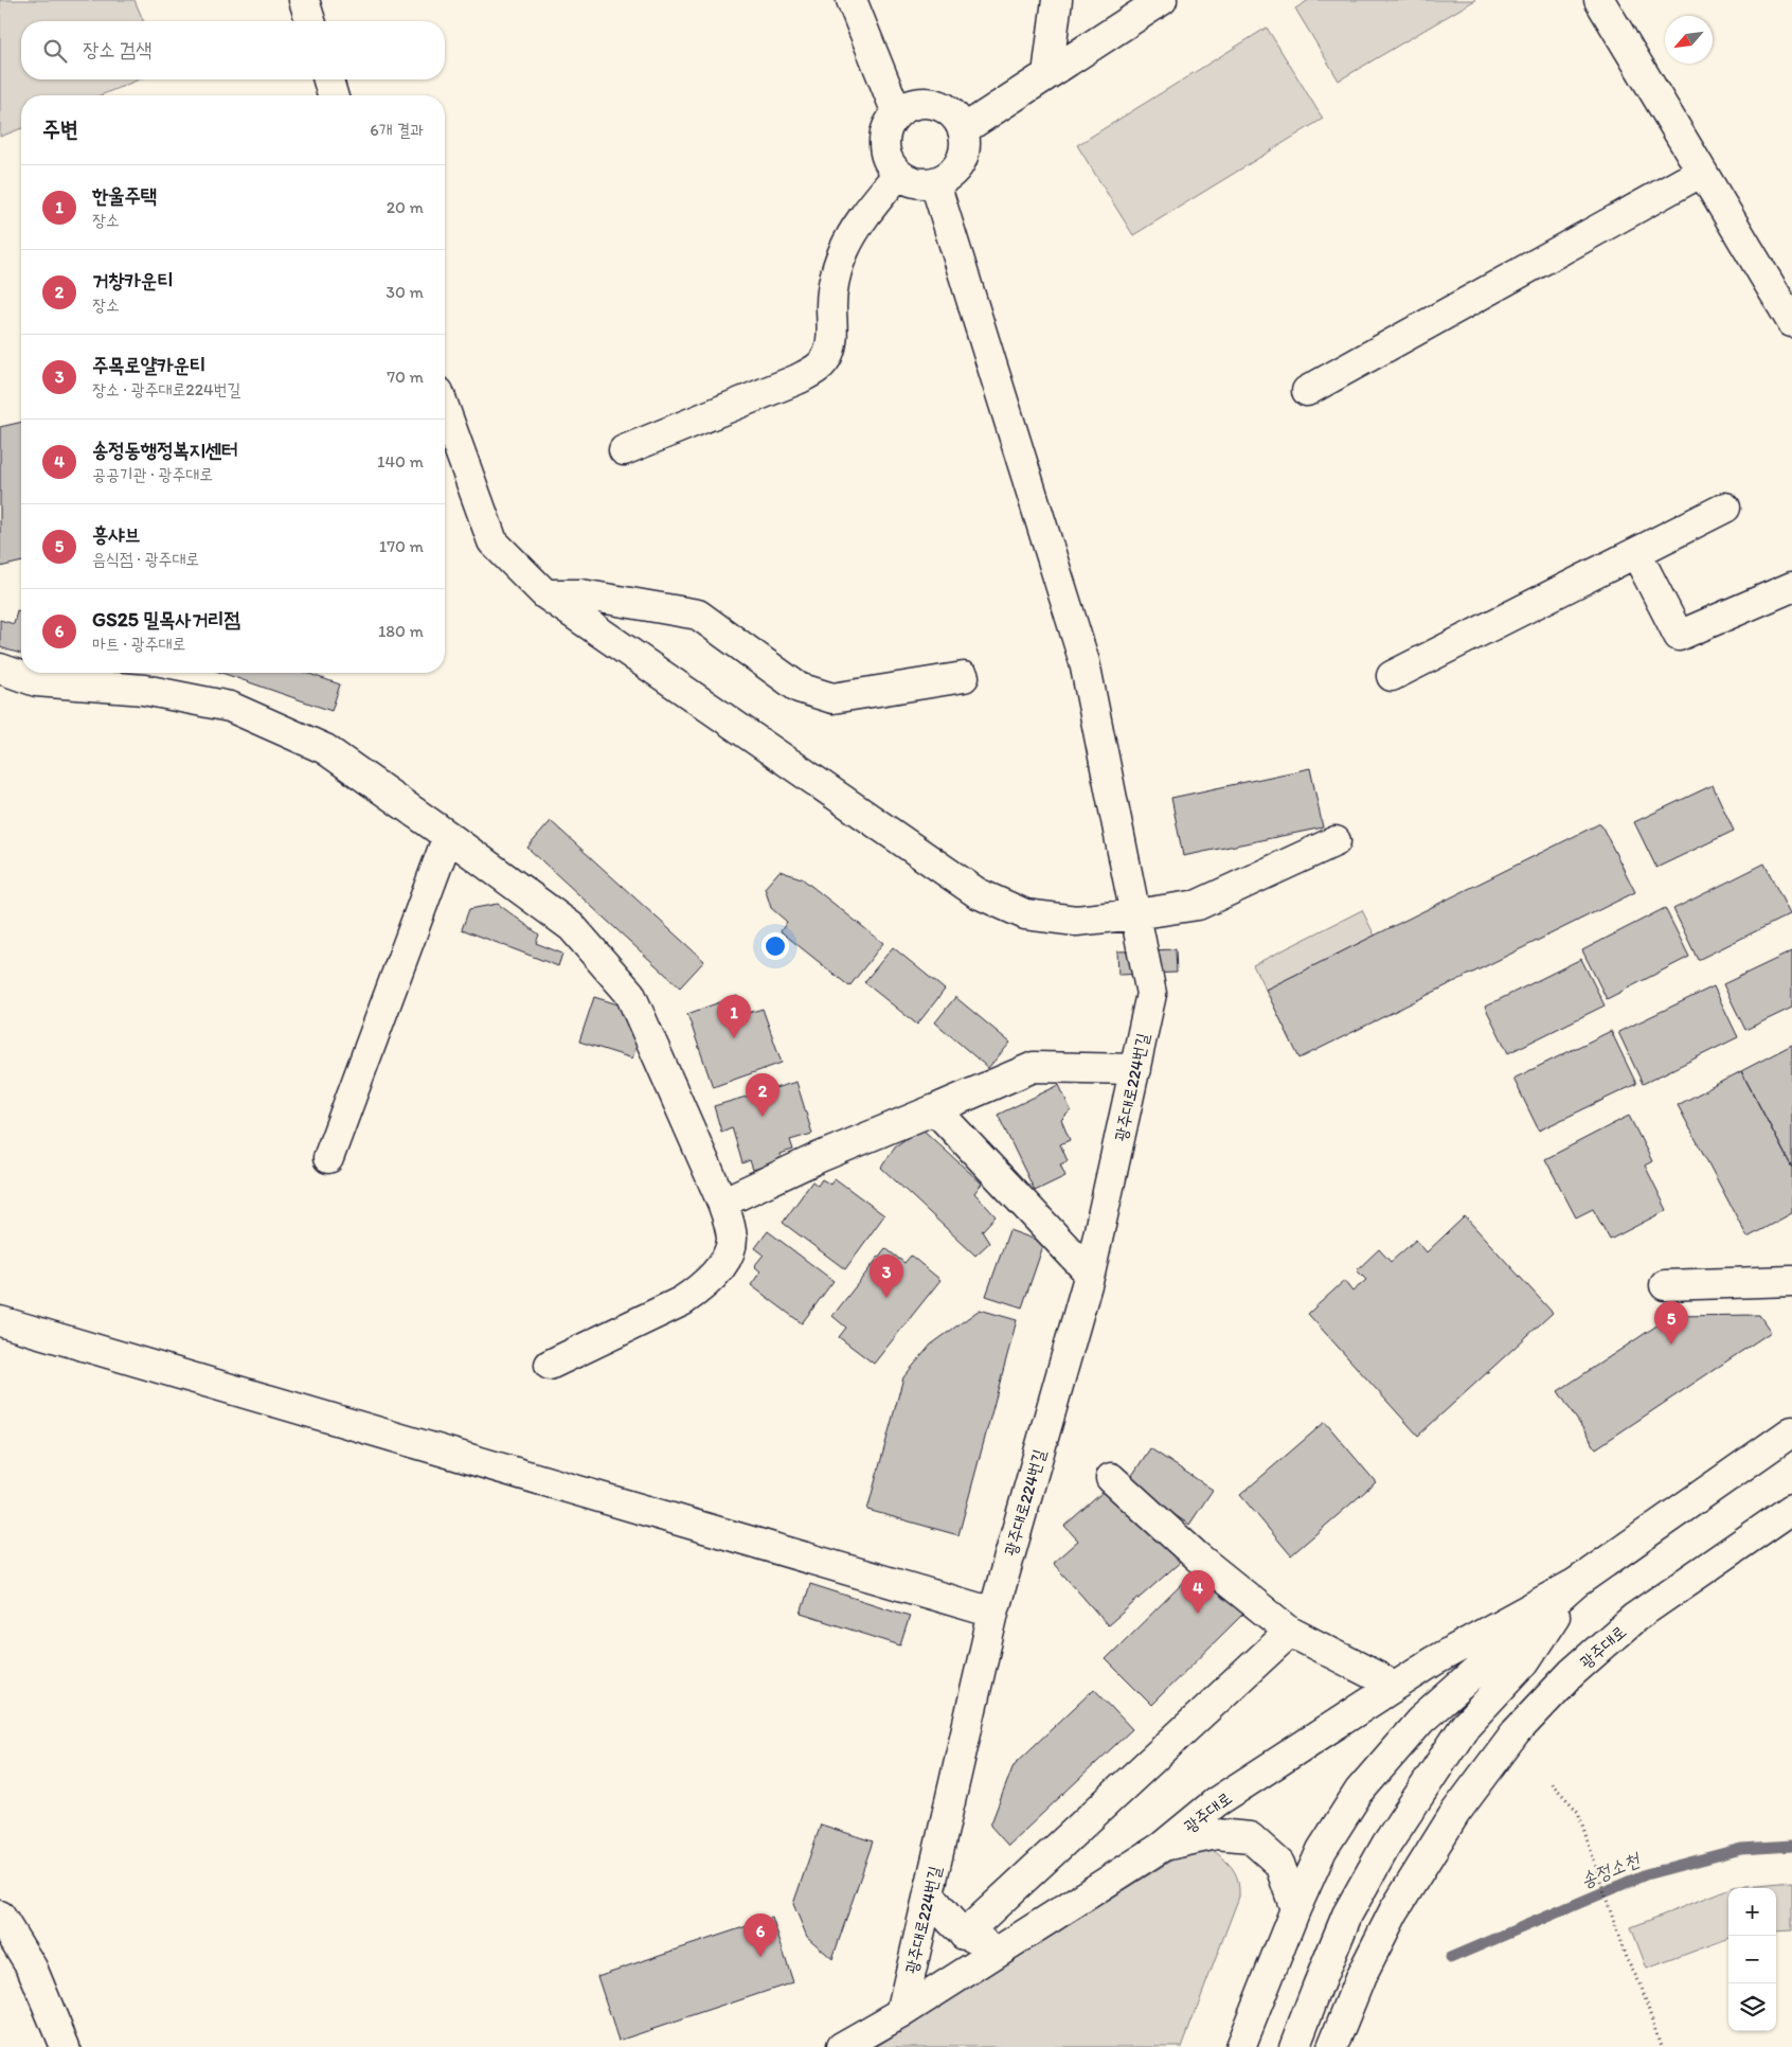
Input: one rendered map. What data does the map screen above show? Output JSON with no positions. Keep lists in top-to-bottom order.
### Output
{
  "streets": {
    "street": ["광주대로224번길", "광주대로"]
  },
  "crossings": [
    ["광주대로224번길", "광주대로"]
  ],
  "water": ["송정소천"],
  "north": "bottom left",
  "page": {
    "search": "장소 검색",
    "heading": ["주변", "6개 결과"],
    "list": [
      {
        "mark": "1",
        "name": "한울주택",
        "note": "장소",
        "value": "20 m"
      },
      {
        "mark": "2",
        "name": "거창카운티",
        "note": "장소",
        "value": "30 m"
      },
      {
        "mark": "3",
        "name": "주목로얄카운티",
        "note": "장소 · 광주대로224번길",
        "value": "70 m"
      },
      {
        "mark": "4",
        "name": "송정동행정복지센터",
        "note": "공공기관 · 광주대로",
        "value": "140 m"
      },
      {
        "mark": "5",
        "name": "흥샤브",
        "note": "음식점 · 광주대로",
        "value": "170 m"
      },
      {
        "mark": "6",
        "name": "GS25 밀목사거리점",
        "note": "마트 · 광주대로",
        "value": "180 m"
      }
    ],
    "pins": [
      "1",
      "2",
      "3",
      "5",
      "4",
      "6"
    ],
    "map_buttons": ["+", "−"]
  }
}
